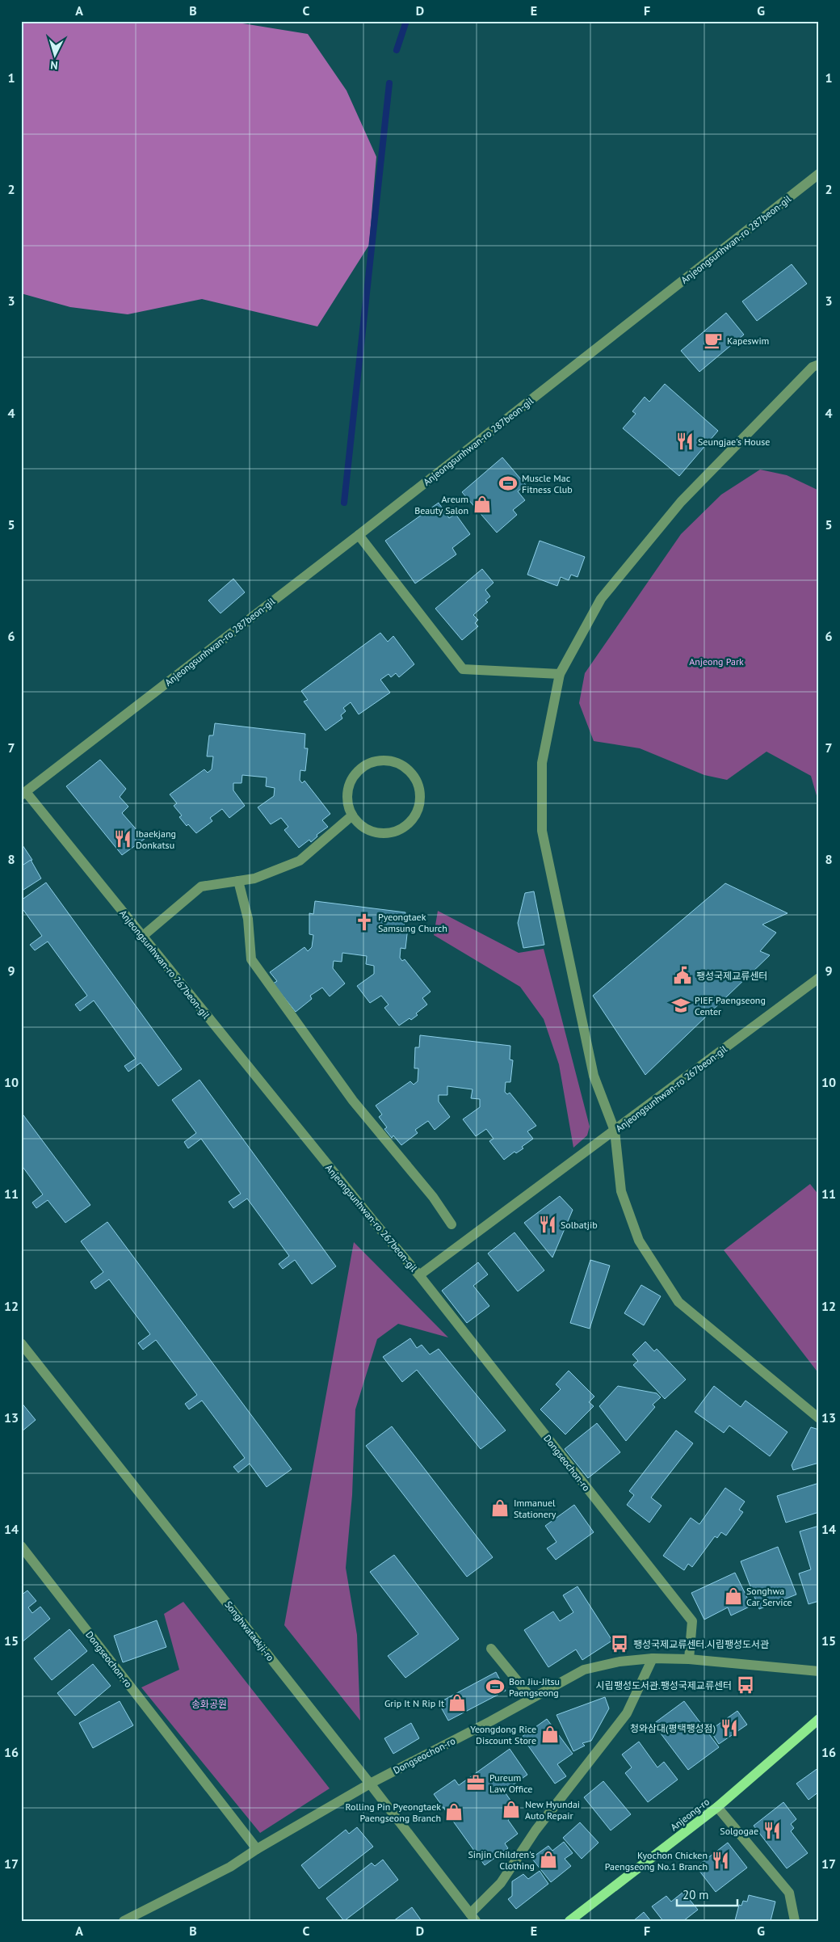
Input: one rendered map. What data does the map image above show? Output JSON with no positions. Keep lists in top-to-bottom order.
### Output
{
  "streets": {
    "main road": ["Anjeong-ro"],
    "street": [
      "Anjeongsunhwan-ro 287beon-gil",
      "Anjeongsunhwan-ro 267beon-gil",
      "Dongseochon-ro",
      "Songhwataekji-ro"
    ]
  },
  "crossings": [
    ["Anjeongsunhwan-ro 287beon-gil", "Anjeongsunhwan-ro 267beon-gil"],
    ["Anjeongsunhwan-ro 267beon-gil", "Dongseochon-ro"],
    ["Dongseochon-ro", "Songhwataekji-ro"]
  ],
  "parks": ["Anjeong Park", "송화공원"],
  "places": {
    "cafe": ["Kapeswim"],
    "restaurant": [
      "Seungjae's House",
      "Ibaekjang Donkatsu",
      "Solbatjib",
      "청와삼대(평택팽성점)",
      "Solgogae",
      "Kyochon Chicken Paengseong No.1 Branch"
    ],
    "sports": ["Muscle Mac Fitness Club", "Bon Jiu-Jitsu Paengseong"],
    "shop": [
      "Areum Beauty Salon",
      "Immanuel Stationery",
      "Songhwa Car Service",
      "Grip It N Rip It",
      "Yeongdong Rice Discount Store",
      "New Hyundai Auto Repair",
      "Rolling Pin Pyeongtaek Paengseong Branch",
      "Sinjin Children's Clothing"
    ],
    "church": ["Pyeongtaek Samsung Church"],
    "public building": ["팽성국제교류센터"],
    "school or university": ["PIEF Paengseong Center"],
    "bus stop": ["팽성국제교류센터.시립팽성도서관", "시립팽성도서관.팽성국제교류센터"],
    "office": ["Pureum Law Office"]
  },
  "scale_bar": "20 m",
  "north": "bottom",
  "grid": {
    "columns": [
      "A",
      "B",
      "C",
      "D",
      "E",
      "F",
      "G"
    ],
    "rows": [
      "1",
      "2",
      "3",
      "4",
      "5",
      "6",
      "7",
      "8",
      "9",
      "10",
      "11",
      "12",
      "13",
      "14",
      "15",
      "16",
      "17"
    ]
  }
}
